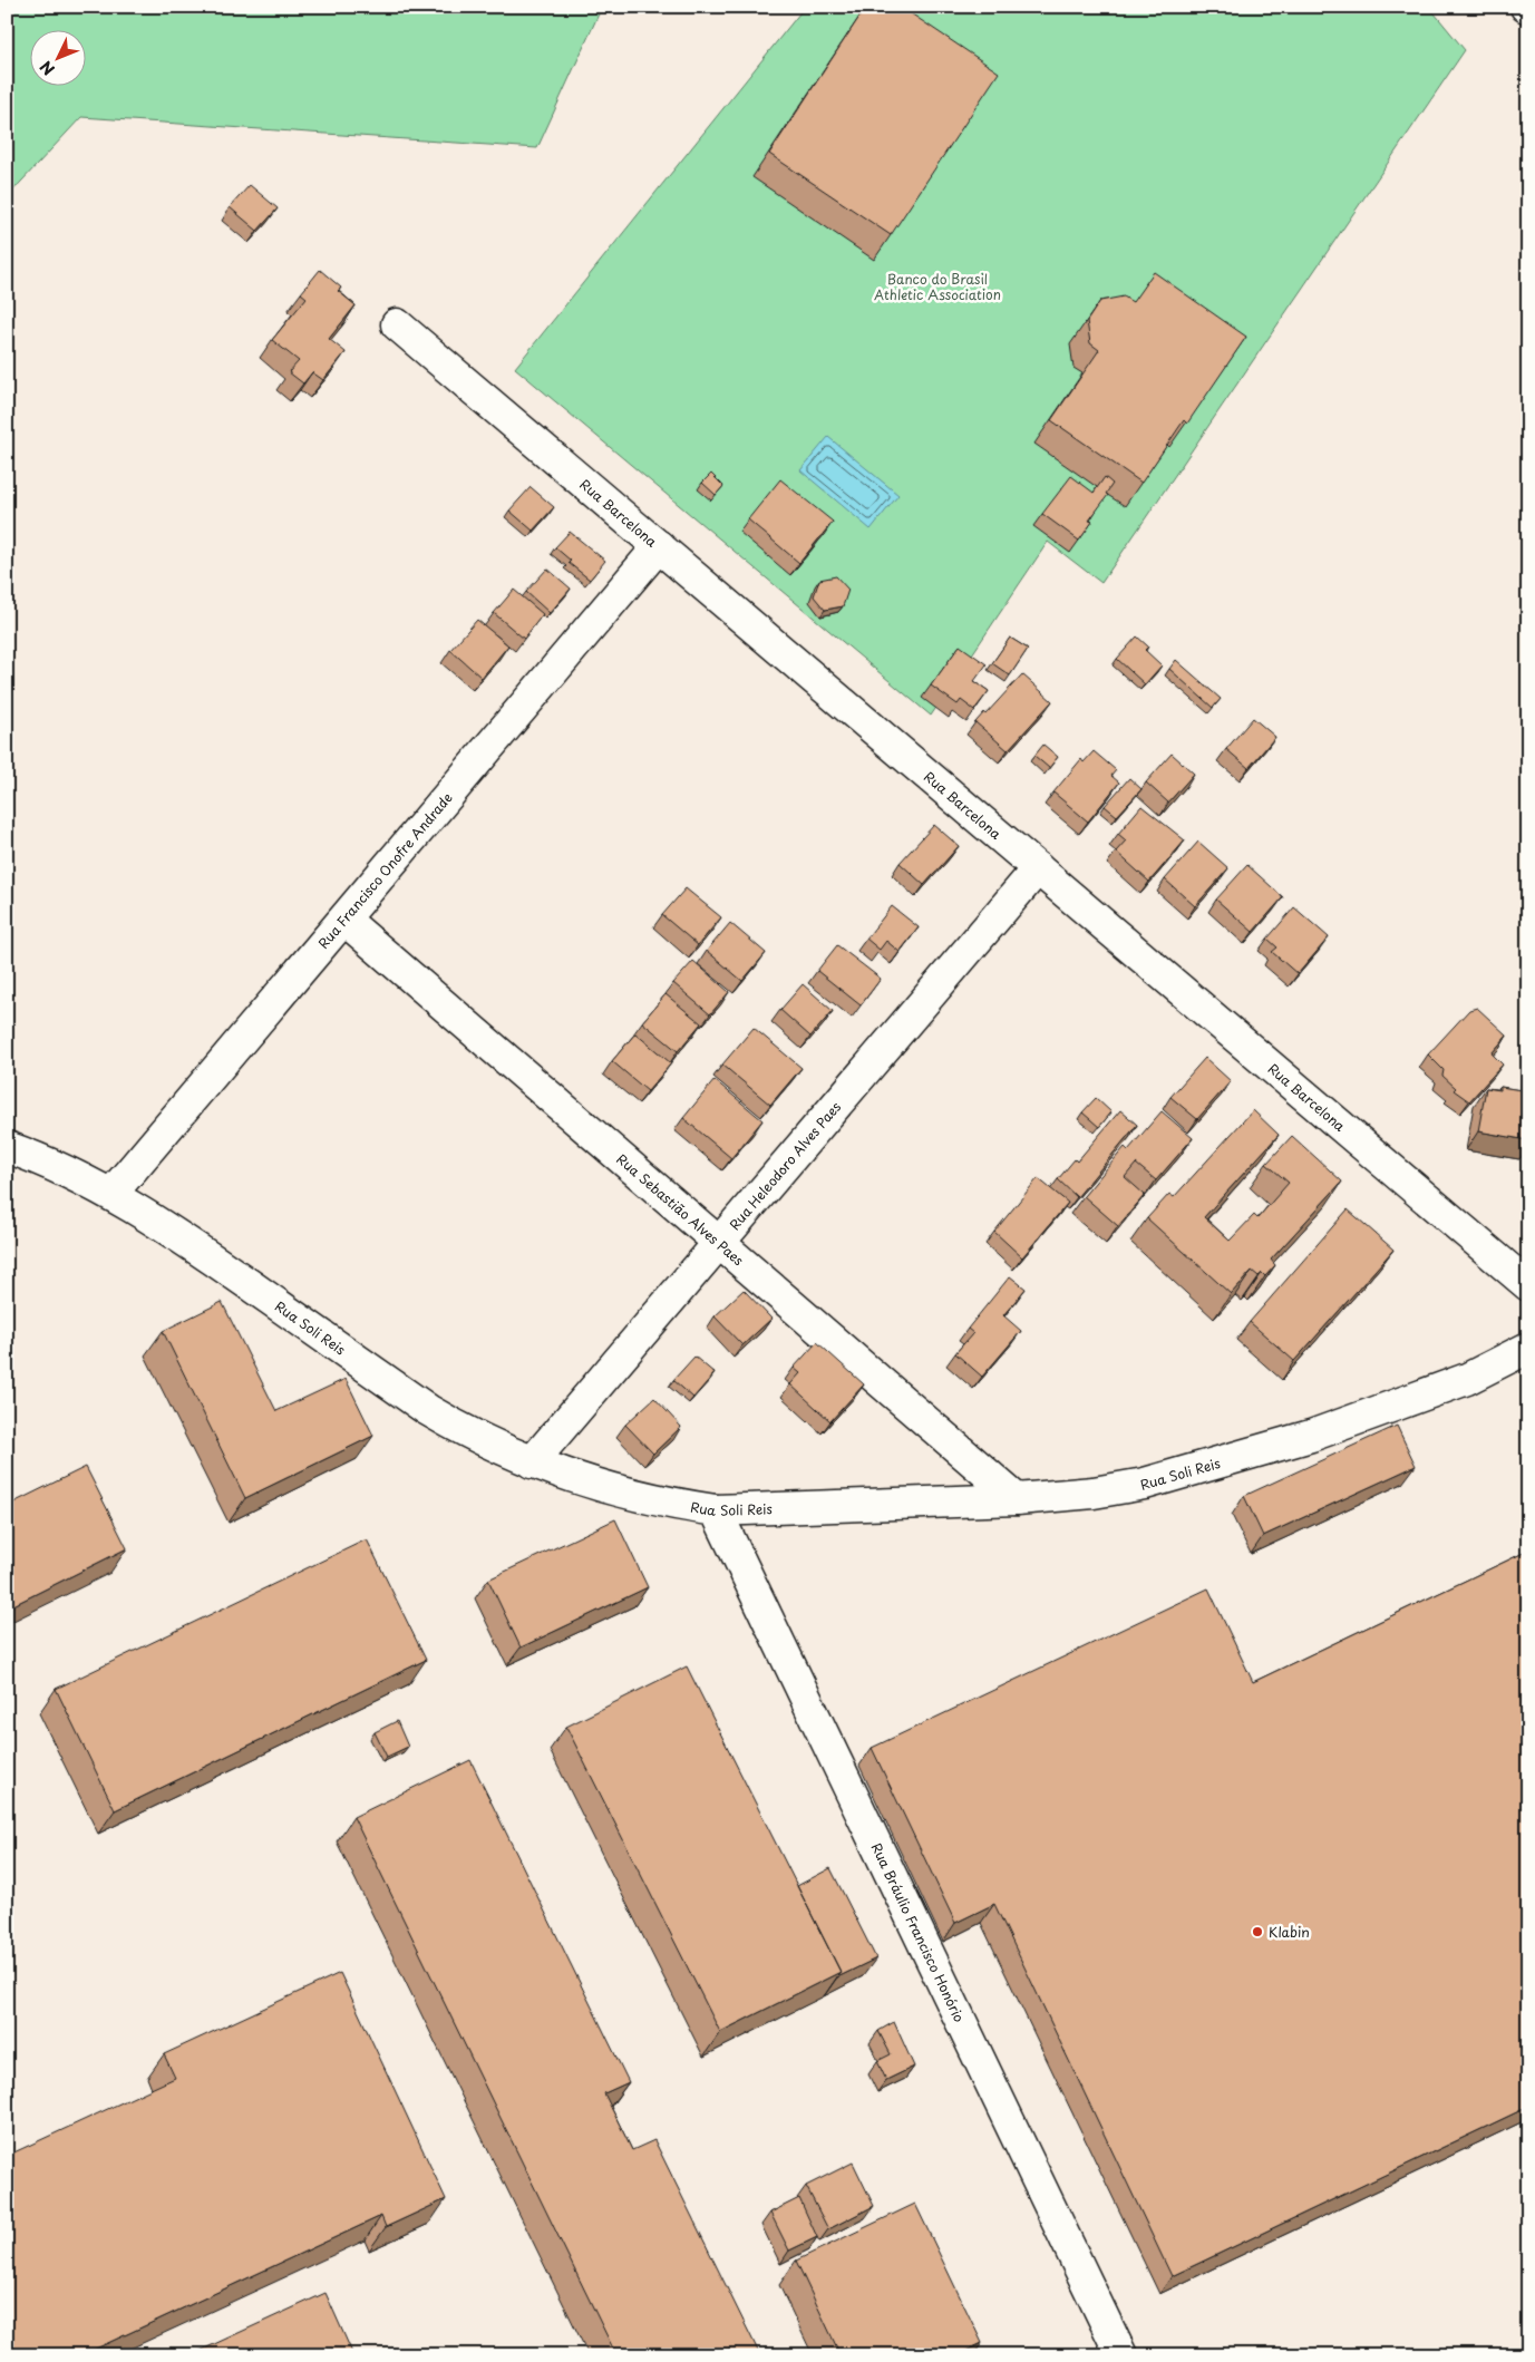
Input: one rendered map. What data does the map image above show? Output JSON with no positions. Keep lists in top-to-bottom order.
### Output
{
  "streets": {
    "street": [
      "Rua Barcelona",
      "Rua Francisco Onofre Andrade",
      "Rua Heleodoro Alves Paes",
      "Rua Sebastião Alves Paes",
      "Rua Soli Reis",
      "Rua Bráulio Francisco Honório"
    ]
  },
  "crossings": [
    ["Rua Barcelona", "Rua Francisco Onofre Andrade"],
    ["Rua Barcelona", "Rua Heleodoro Alves Paes"],
    ["Rua Francisco Onofre Andrade", "Rua Sebastião Alves Paes"],
    ["Rua Francisco Onofre Andrade", "Rua Soli Reis"],
    ["Rua Heleodoro Alves Paes", "Rua Sebastião Alves Paes"],
    ["Rua Heleodoro Alves Paes", "Rua Soli Reis"],
    ["Rua Sebastião Alves Paes", "Rua Soli Reis"],
    ["Rua Soli Reis", "Rua Bráulio Francisco Honório"]
  ],
  "parks": ["Banco do Brasil Athletic Association"],
  "places": ["Klabin"],
  "north": "bottom left"
}
